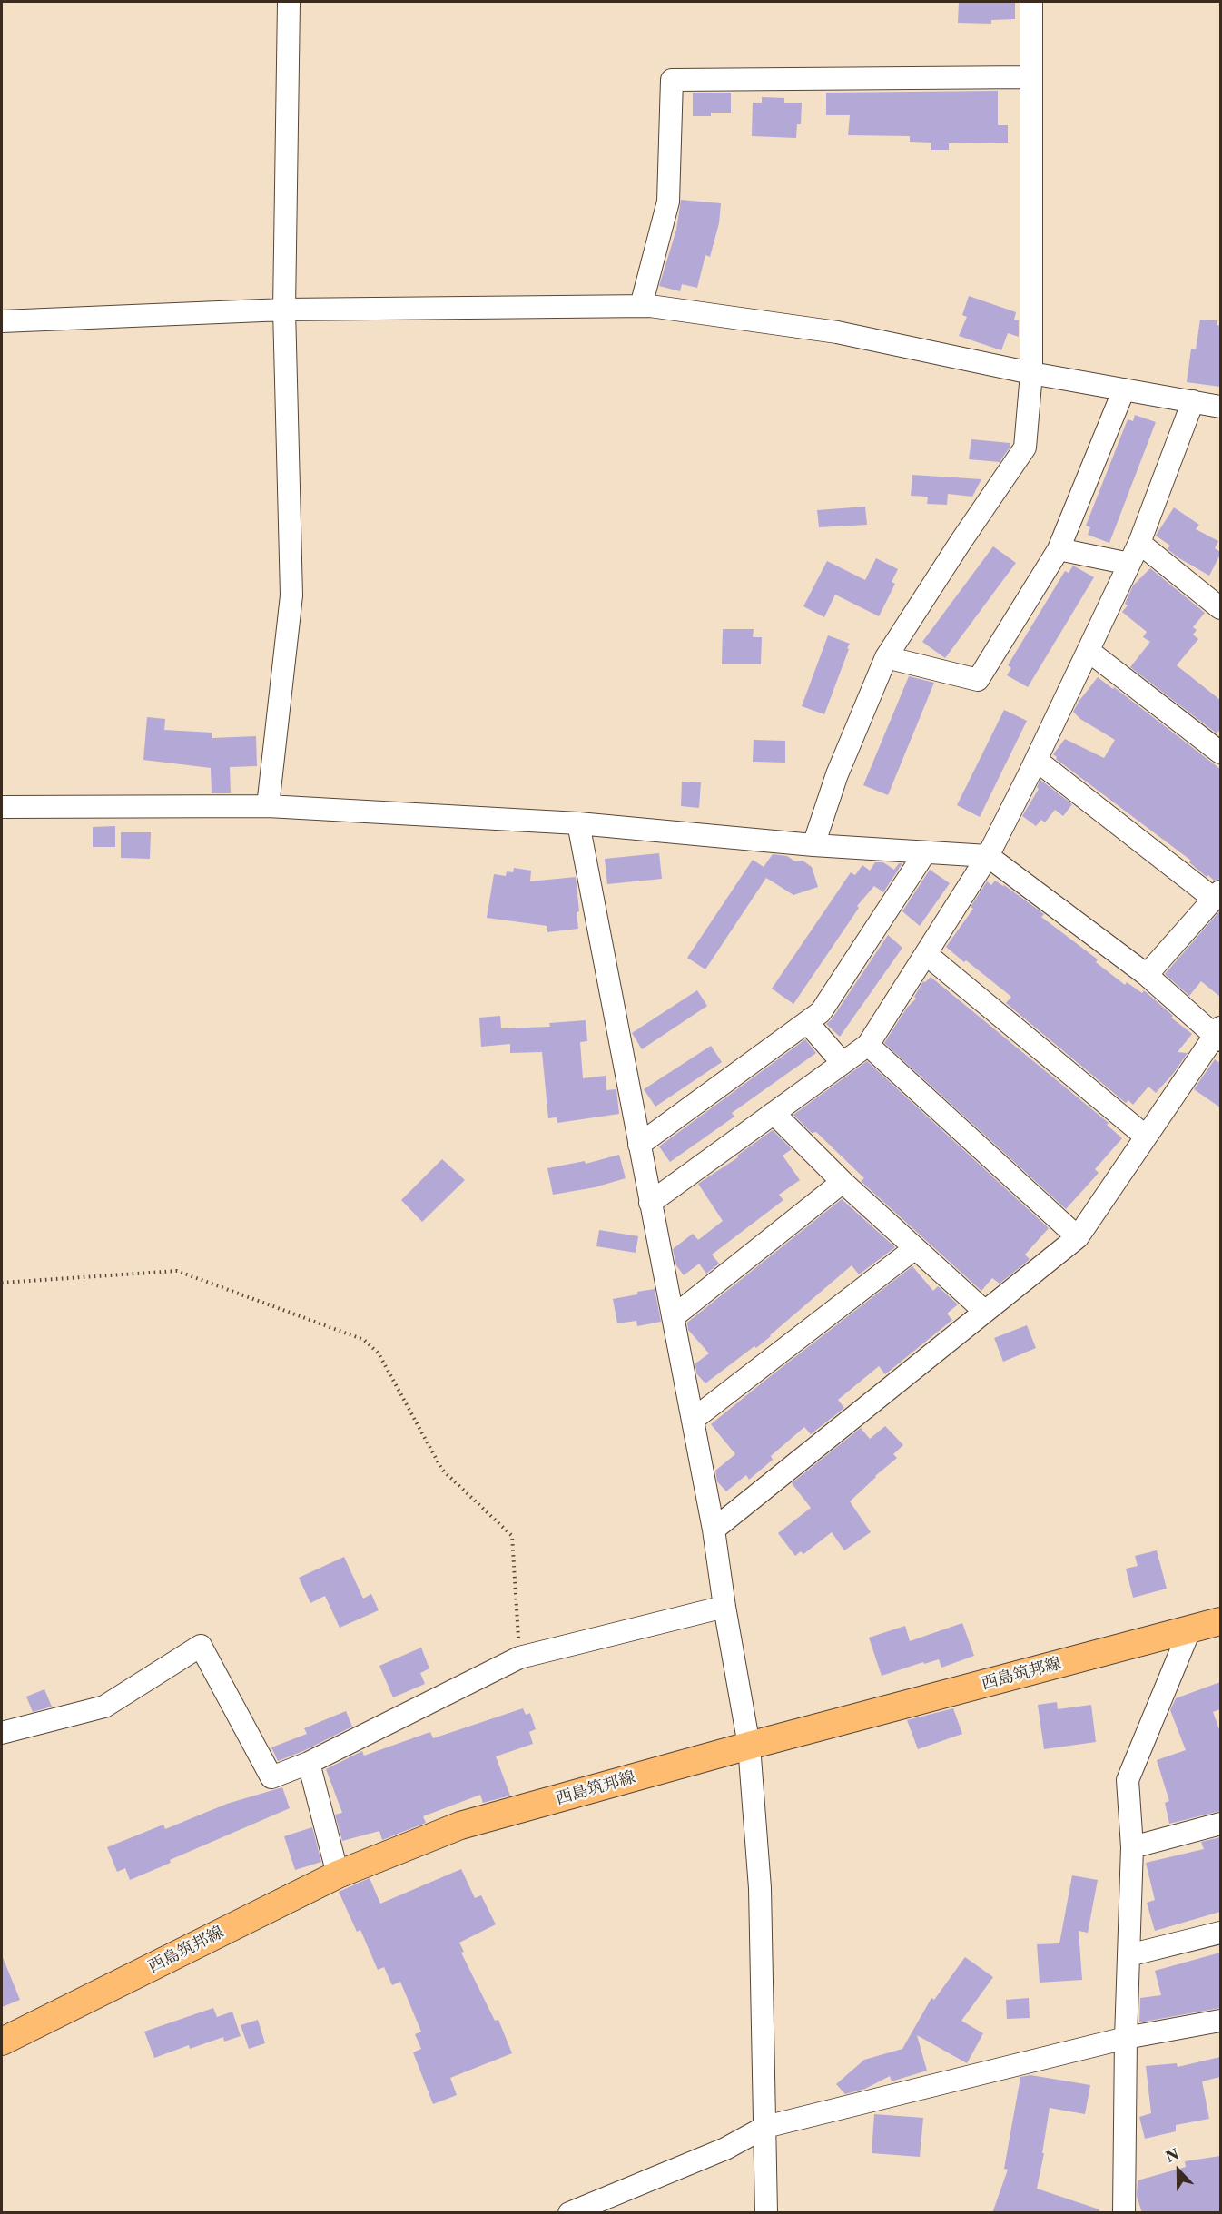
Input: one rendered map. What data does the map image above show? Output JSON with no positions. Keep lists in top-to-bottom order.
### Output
{
  "streets": {
    "main road": ["西島筑邦線"]
  },
  "north": "top"
}
